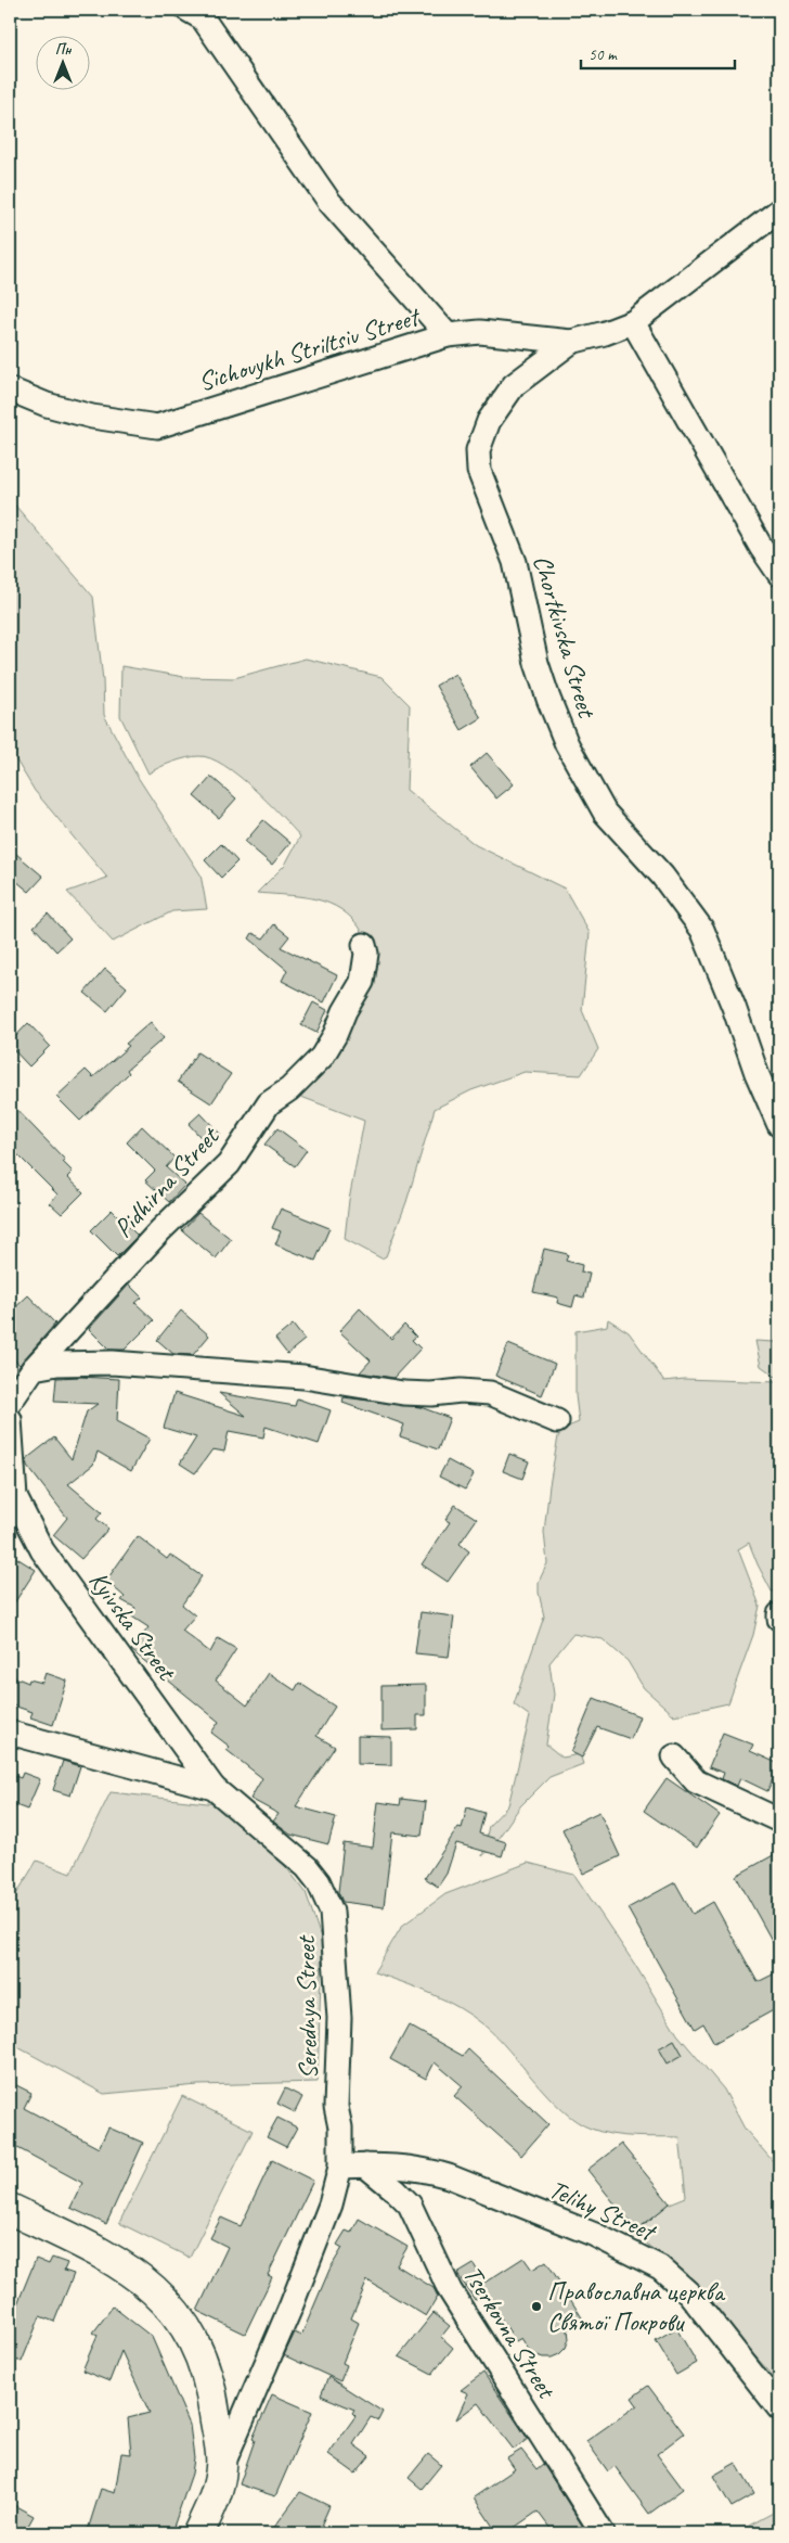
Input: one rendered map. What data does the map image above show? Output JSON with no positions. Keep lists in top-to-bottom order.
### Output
{
  "streets": {
    "street": [
      "Sichovykh Striltsiv Street",
      "Chortkivska Street",
      "Pidhirna Street",
      "Kyivska Street",
      "Serednya Street",
      "Telihy Street",
      "Tserkovna Street"
    ]
  },
  "crossings": [
    ["Kyivska Street", "Serednya Street"],
    ["Serednya Street", "Telihy Street"],
    ["Telihy Street", "Tserkovna Street"]
  ],
  "places": ["Православна церква Святої Покрови"],
  "scale_bar": "50 m",
  "north": "top"
}
